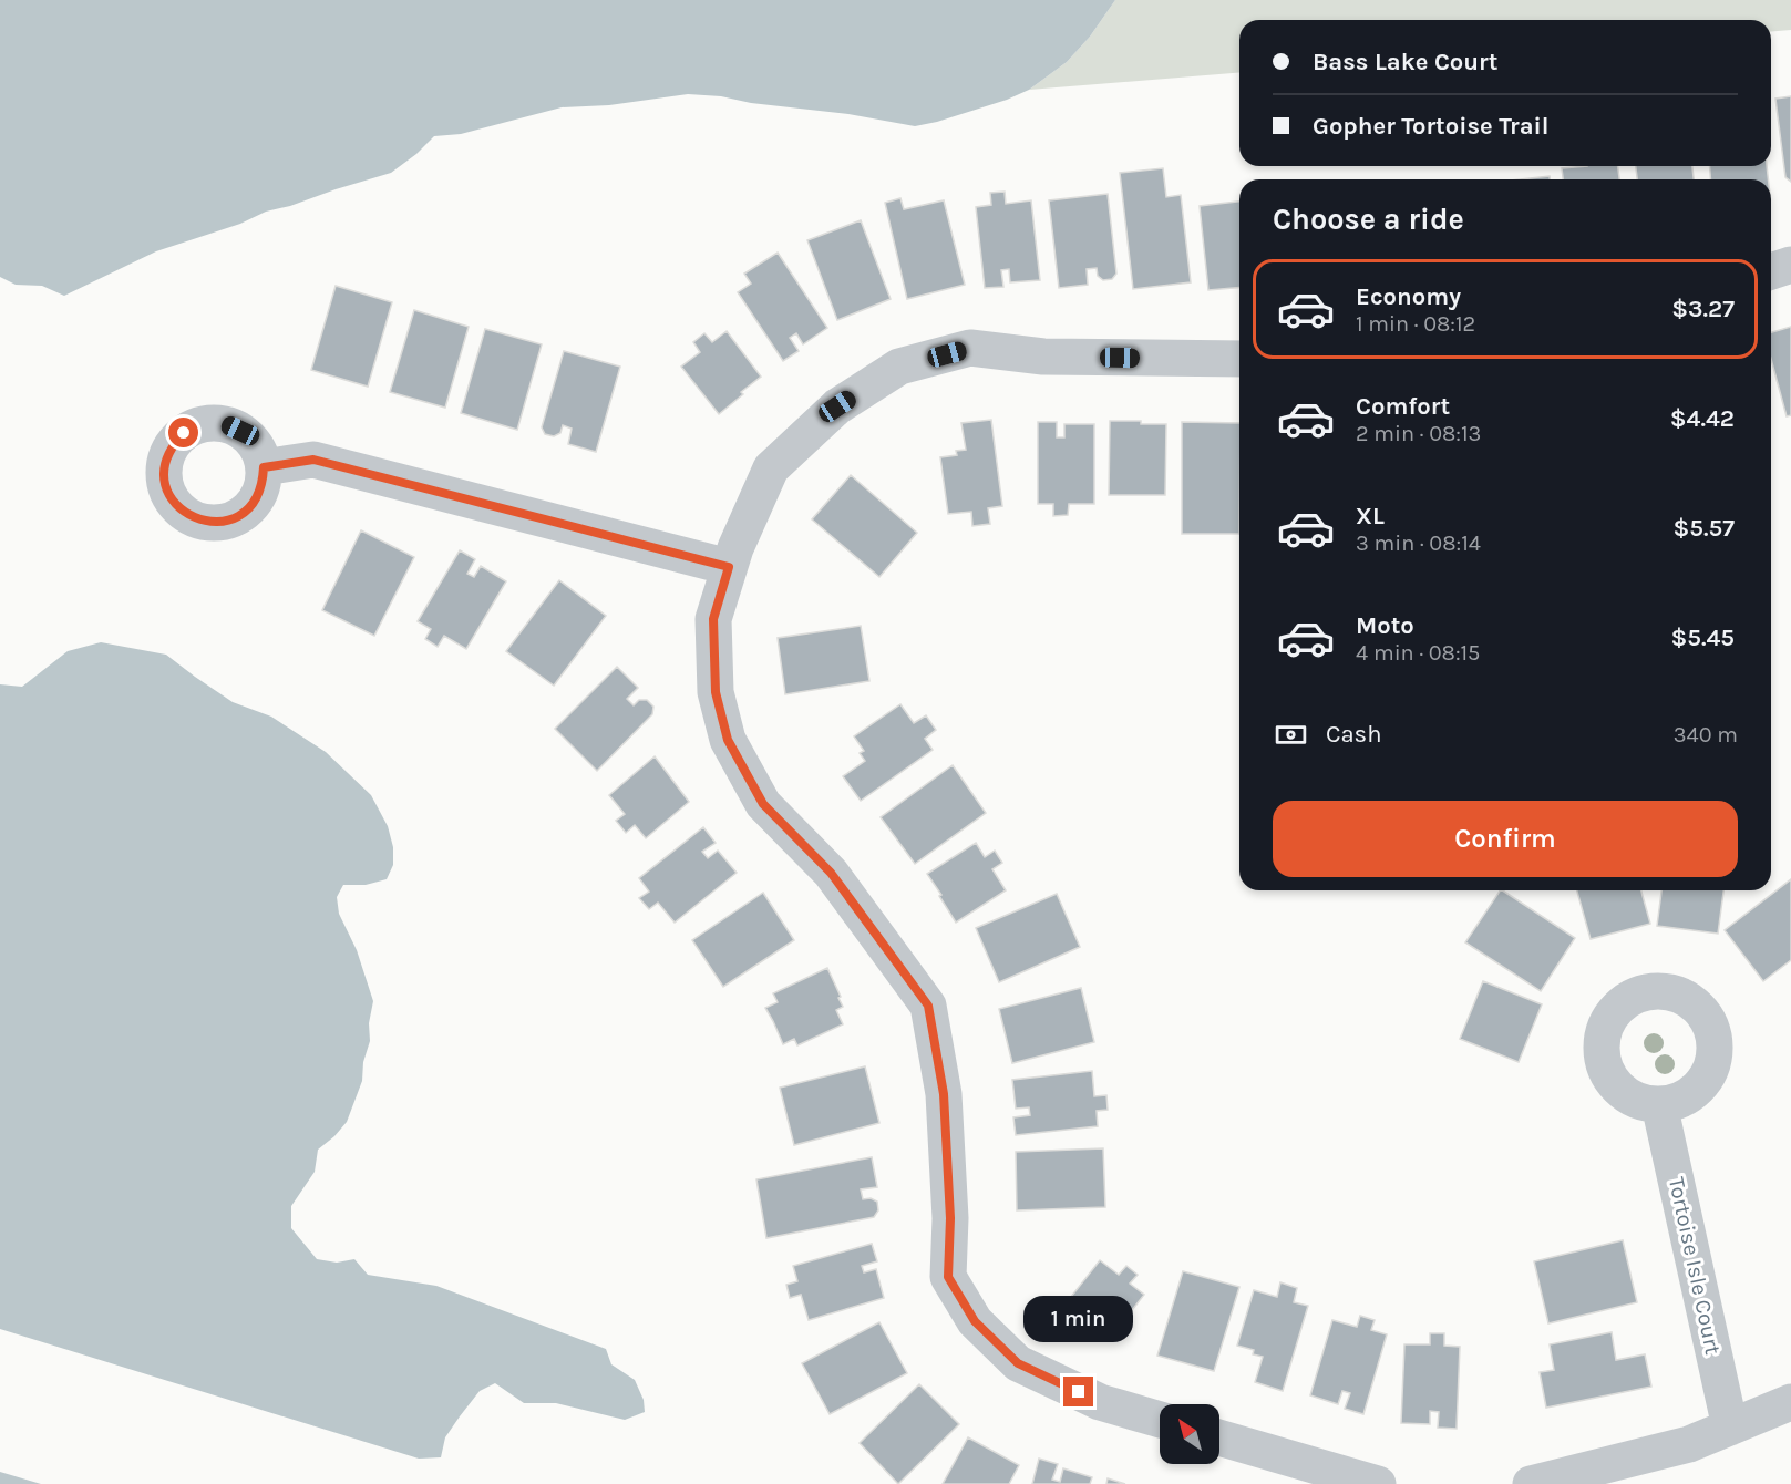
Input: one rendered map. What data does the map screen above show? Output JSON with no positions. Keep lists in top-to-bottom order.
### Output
{
  "streets": {
    "street": ["Tortoise Isle Court"]
  },
  "north": "top left",
  "page": {
    "banner": ["Bass Lake Court", "Gopher Tortoise Trail"],
    "heading": "Choose a ride",
    "list": [
      {
        "name": "Economy",
        "note": "1 min · 08:12",
        "value": "$3.27"
      },
      {
        "name": "Comfort",
        "note": "2 min · 08:13",
        "value": "$4.42"
      },
      {
        "name": "XL",
        "note": "3 min · 08:14",
        "value": "$5.57"
      },
      {
        "name": "Moto",
        "note": "4 min · 08:15",
        "value": "$5.45"
      }
    ],
    "pay": ["Cash", "340 m"],
    "buttons": "Confirm",
    "bubble": "1 min"
  }
}
